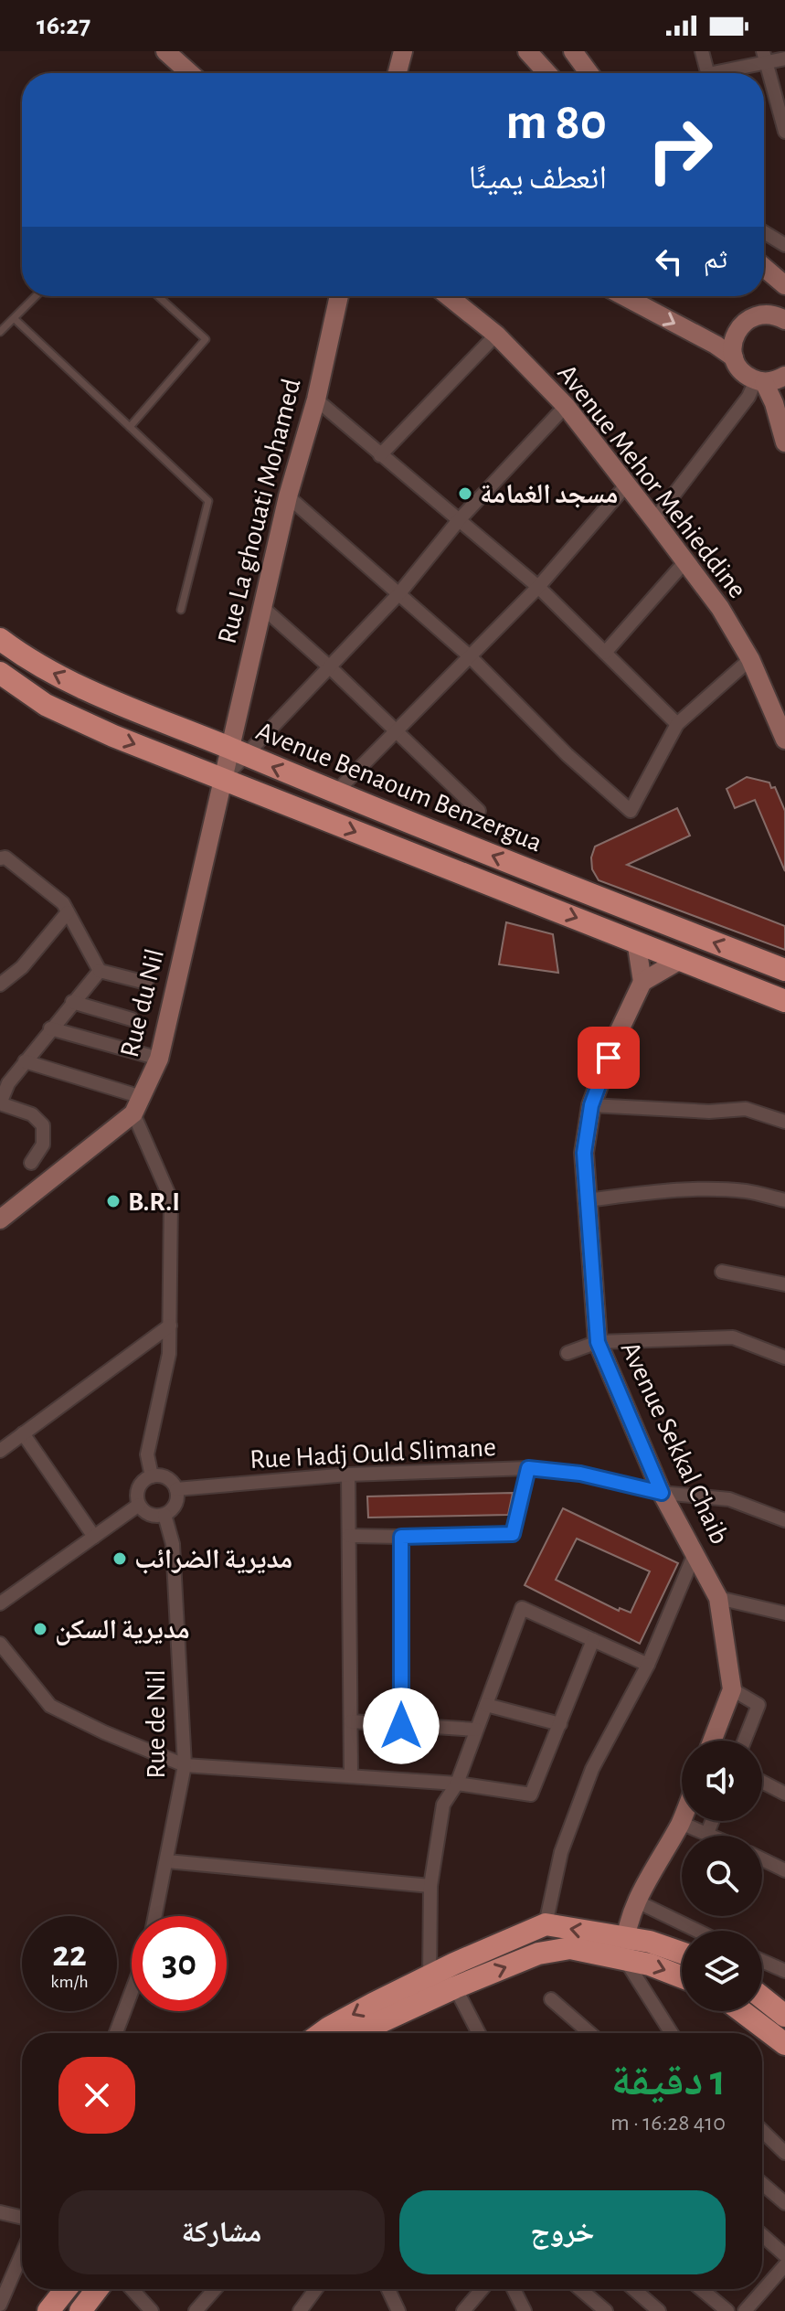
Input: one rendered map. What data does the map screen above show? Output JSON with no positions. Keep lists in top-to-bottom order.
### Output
{
  "streets": {
    "main road": ["Avenue Benaoum Benzergua"],
    "street": [
      "Avenue Mehor Mehieddine",
      "Rue La ghouati Mohamed",
      "Rue du Nil",
      "Avenue Sekkal Chaib",
      "Rue Hadj Ould Slimane",
      "Rue de Nil"
    ]
  },
  "crossings": [
    ["Rue La ghouati Mohamed", "Avenue Benaoum Benzergua"],
    ["Rue La ghouati Mohamed", "Rue du Nil"],
    ["Avenue Benaoum Benzergua", "Rue du Nil"],
    ["Avenue Sekkal Chaib", "Rue Hadj Ould Slimane"],
    ["Rue Hadj Ould Slimane", "Rue de Nil"]
  ],
  "places": [
    "مسجد الغمامة",
    "B.R.I",
    "مديرية الضرائب",
    "مديرية السكن"
  ],
  "page": {
    "status": "16:27",
    "turn": ["80 m", "انعطف يمينًا"],
    "then": "ثم",
    "speed": "22 km/h",
    "limit": "30",
    "heading": ["1 دقيقة", "410 m · 16:28"],
    "buttons": ["خروج", "مشاركة"]
  }
}
